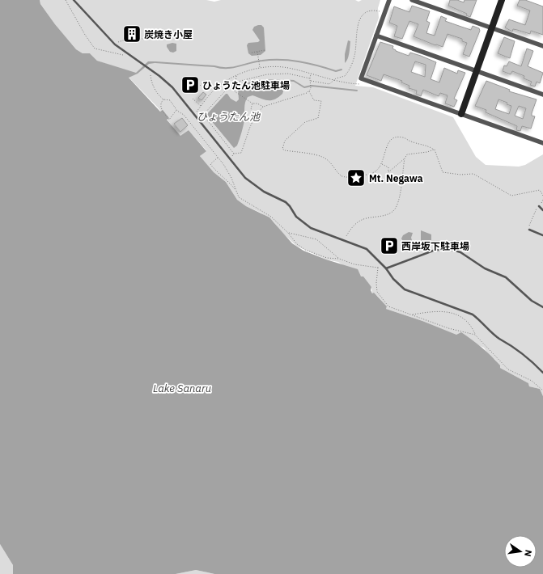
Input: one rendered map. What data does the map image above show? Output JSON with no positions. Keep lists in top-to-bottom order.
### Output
{
  "water": ["ひょうたん池", "Lake Sanaru"],
  "places": {
    "building": ["炭焼き小屋"],
    "parking": ["ひょうたん池駐車場", "西岸坂下駐車場"],
    "place": ["Mt. Negawa"]
  },
  "north": "right"
}
